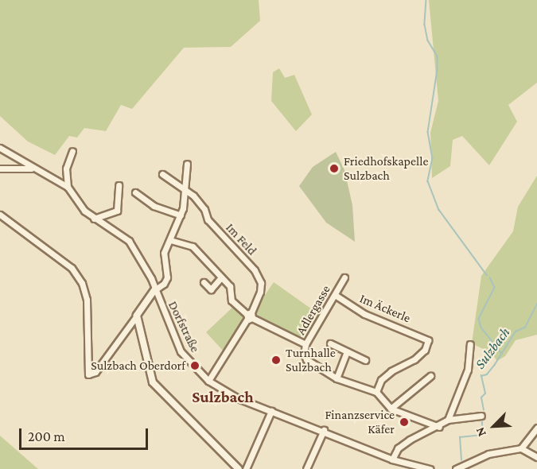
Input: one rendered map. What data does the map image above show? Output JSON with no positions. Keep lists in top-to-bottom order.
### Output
{
  "streets": {
    "street": [
      "Im Feld",
      "Im Äckerle",
      "Adlergasse",
      "Dorfstraße"
    ]
  },
  "crossings": [
    ["Im Feld", "Dorfstraße"],
    ["Im Äckerle", "Adlergasse"]
  ],
  "districts": ["Sulzbach"],
  "water": ["Sulzbach"],
  "places": [
    "Friedhofskapelle Sulzbach",
    "Turnhalle Sulzbach",
    "Sulzbach Oberdorf",
    "Finanzservice Käfer"
  ],
  "scale_bar": "200 m",
  "north": "bottom left"
}
